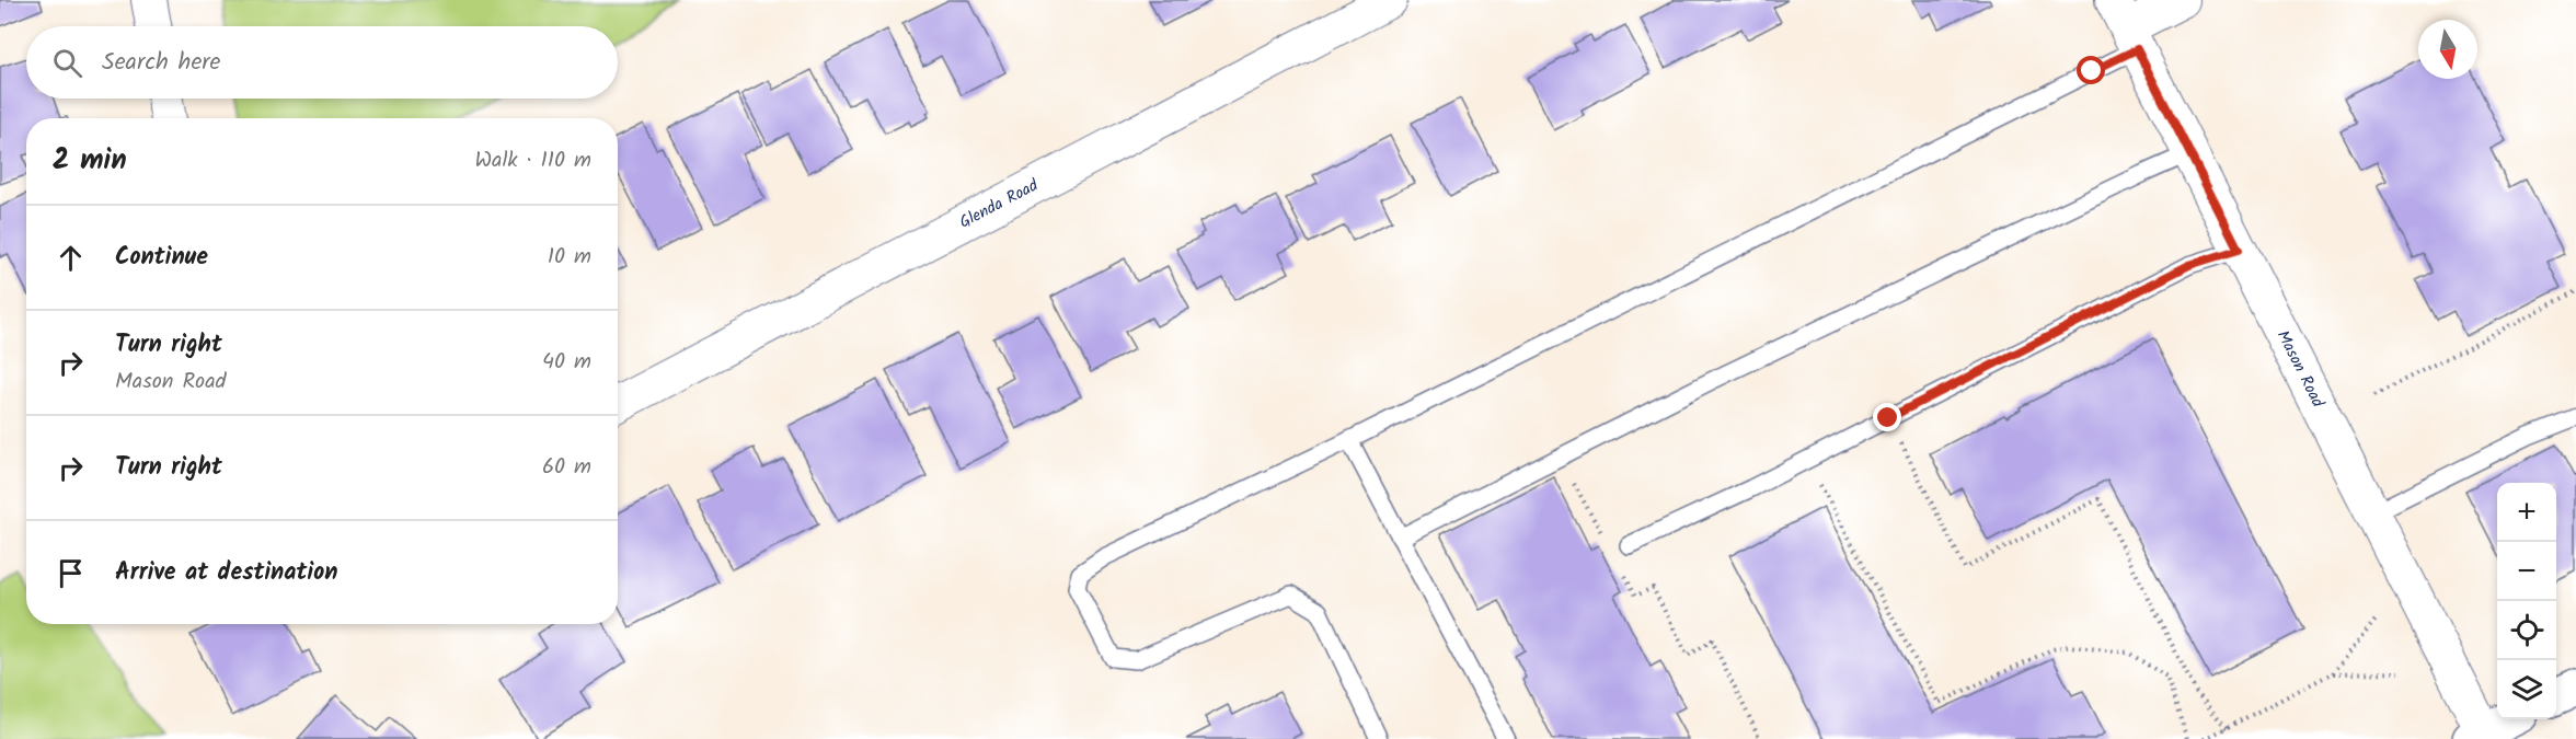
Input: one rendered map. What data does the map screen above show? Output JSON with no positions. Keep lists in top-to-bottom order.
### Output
{
  "streets": {
    "street": ["Glenda Road", "Mason Road"]
  },
  "north": "bottom",
  "page": {
    "search": "Search here",
    "heading": ["2 min", "Walk · 110 m"],
    "list": [
      ["Continue", "10 m"],
      ["Turn right", "Mason Road", "40 m"],
      ["Turn right", "60 m"],
      "Arrive at destination"
    ],
    "map_buttons": ["+", "−"]
  }
}
